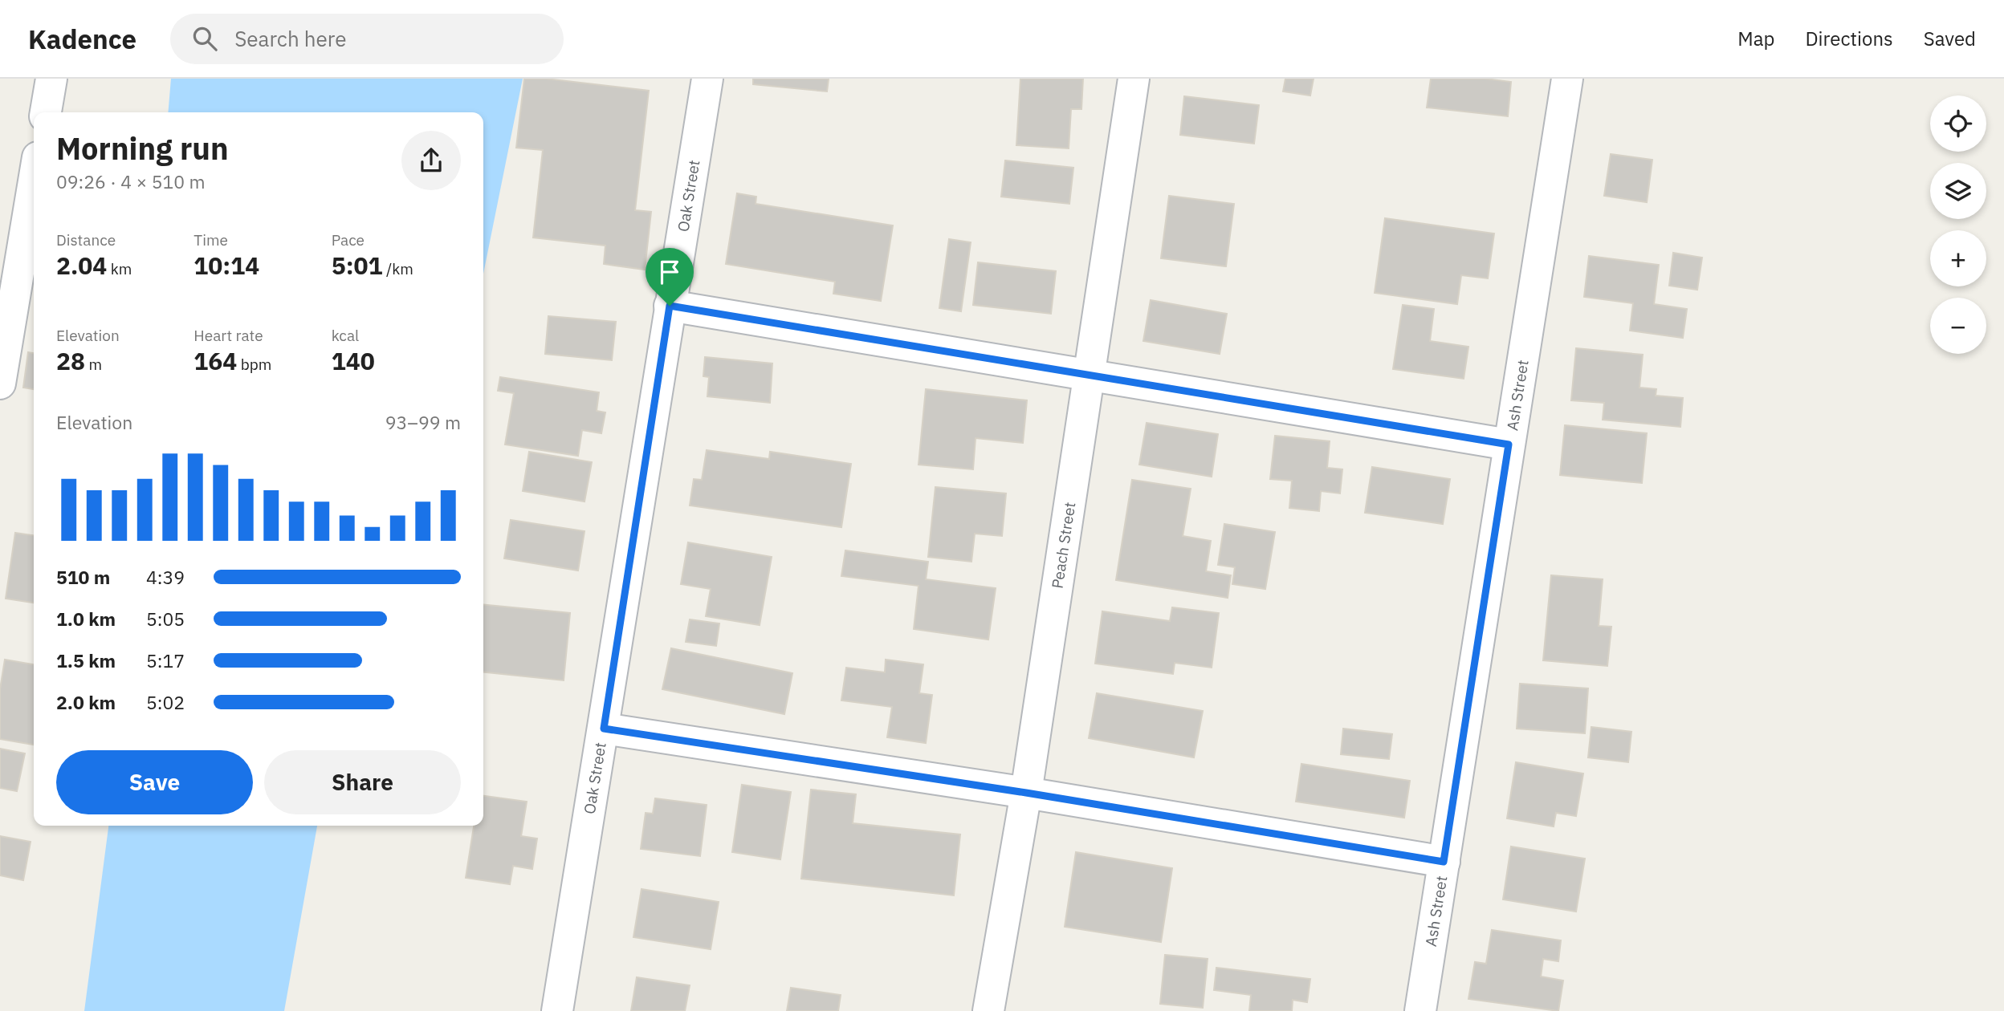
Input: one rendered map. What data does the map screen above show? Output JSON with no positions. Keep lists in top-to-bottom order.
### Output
{
  "streets": {
    "street": ["Oak Street", "Ash Street", "Peach Street"]
  },
  "page": {
    "header": "Kadence",
    "search": "Search here",
    "nav": ["Map", "Directions", "Saved"],
    "map_buttons": ["+", "−"],
    "heading": ["Morning run", "09:26 · 4 × 510 m"],
    "stats": [
      ["Distance", "2.04 km"],
      ["Time", "10:14"],
      ["Pace", "5:01 /km"],
      ["Elevation", "28 m"],
      ["Heart rate", "164 bpm"],
      ["kcal", "140"]
    ],
    "chart": ["Elevation", "93–99 m"],
    "list": [
      {
        "name": "510 m",
        "note": "4:39"
      },
      {
        "name": "1.0 km",
        "note": "5:05"
      },
      {
        "name": "1.5 km",
        "note": "5:17"
      },
      {
        "name": "2.0 km",
        "note": "5:02"
      }
    ],
    "buttons": ["Save", "Share"]
  }
}
